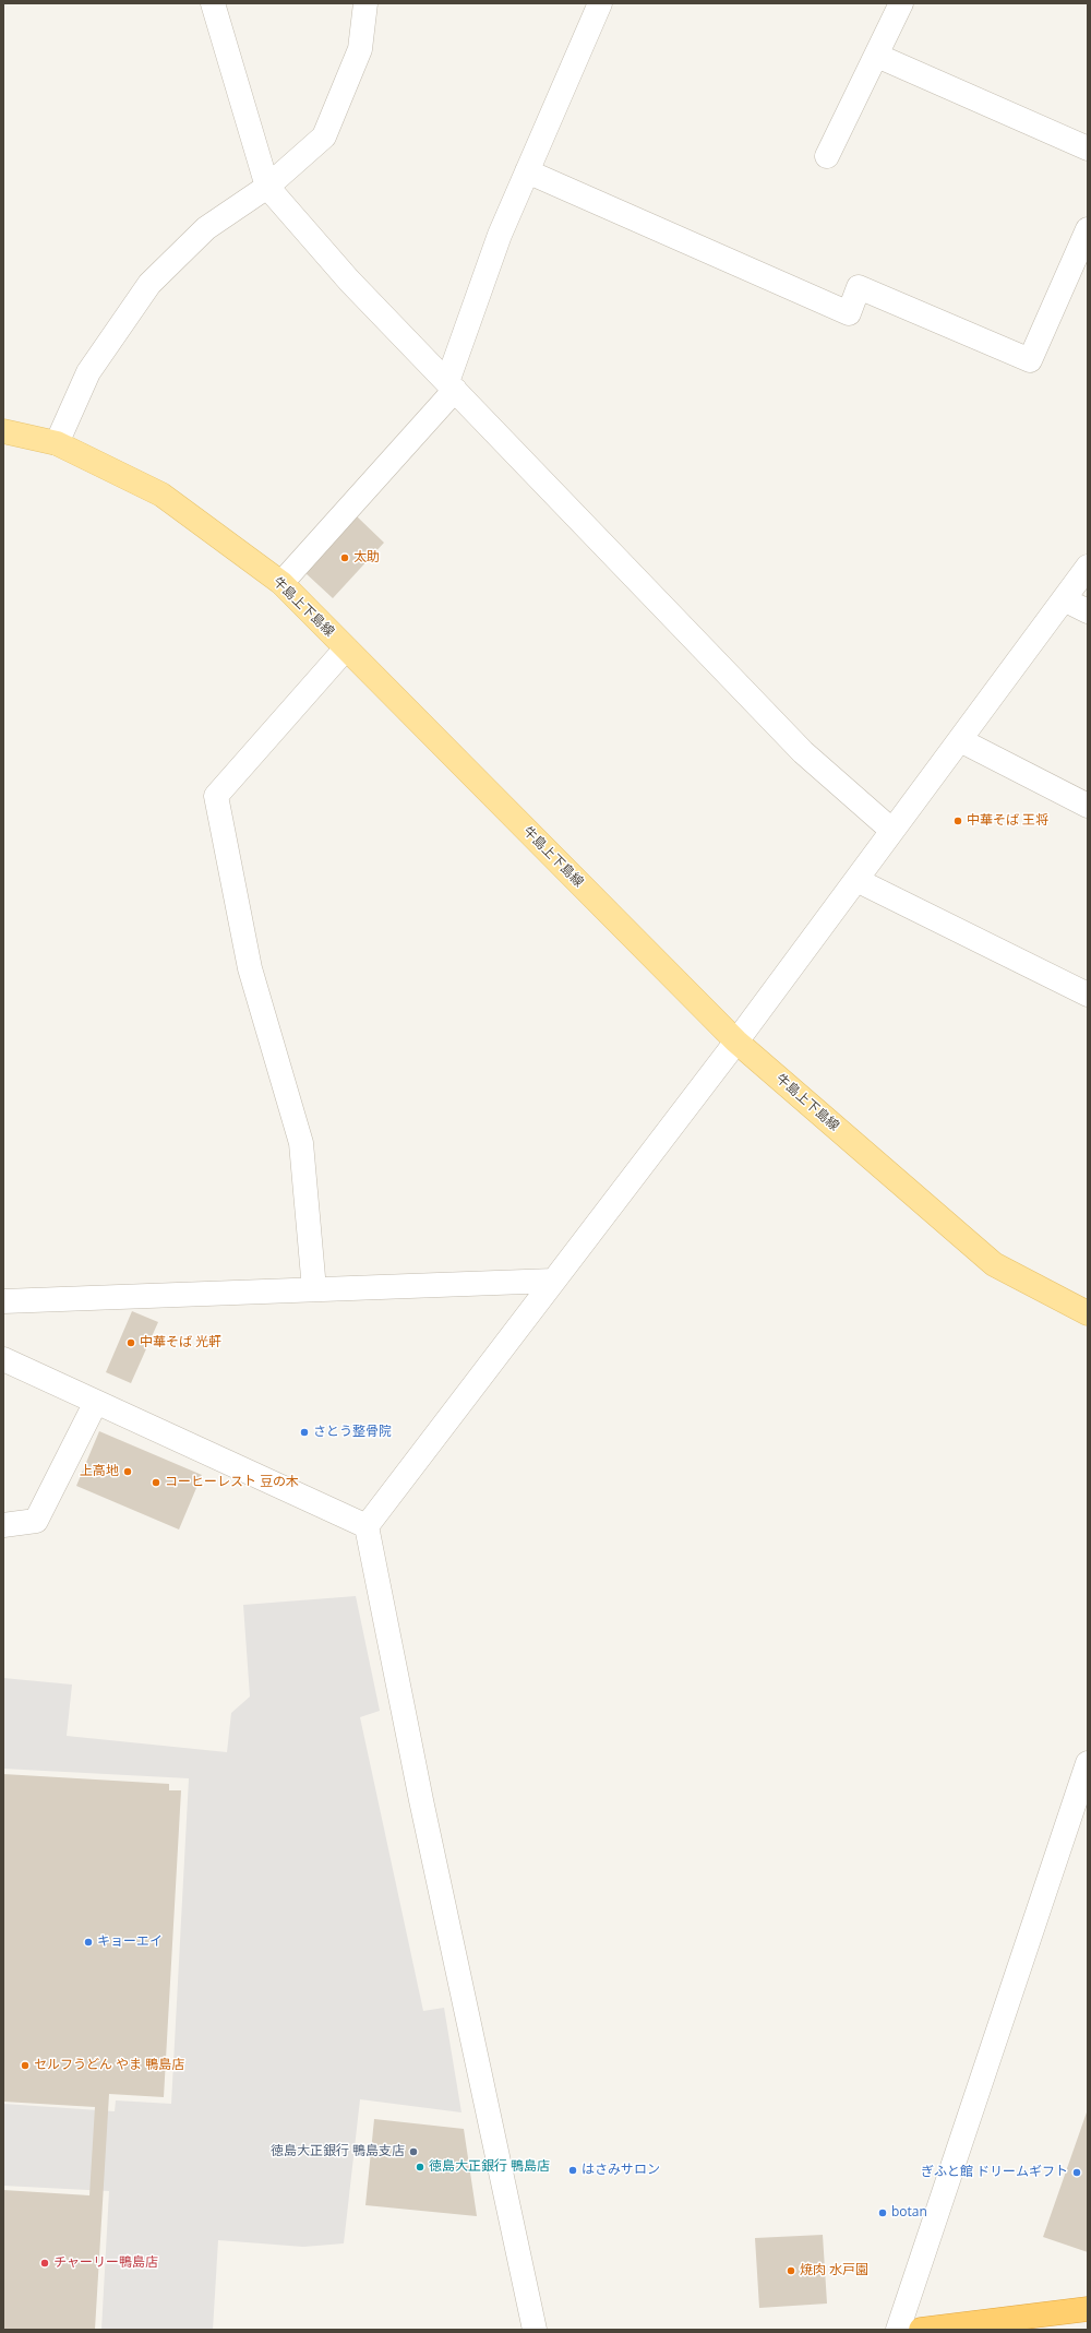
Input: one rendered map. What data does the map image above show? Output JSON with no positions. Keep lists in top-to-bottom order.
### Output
{
  "streets": {
    "main road": ["牛島上下島線"]
  },
  "places": [
    "太助",
    "中華そば 王将",
    "中華そば 光軒",
    "さとう整骨院",
    "上高地",
    "コーヒーレスト 豆の木",
    "キョーエイ",
    "セルフうどん やま 鴨島店",
    "徳島大正銀行 鴨島支店",
    "徳島大正銀行 鴨島店",
    "はさみサロン",
    "ぎふと館 ドリームギフト",
    "botan",
    "チャーリー鴨島店",
    "焼肉 水戸園"
  ]
}
